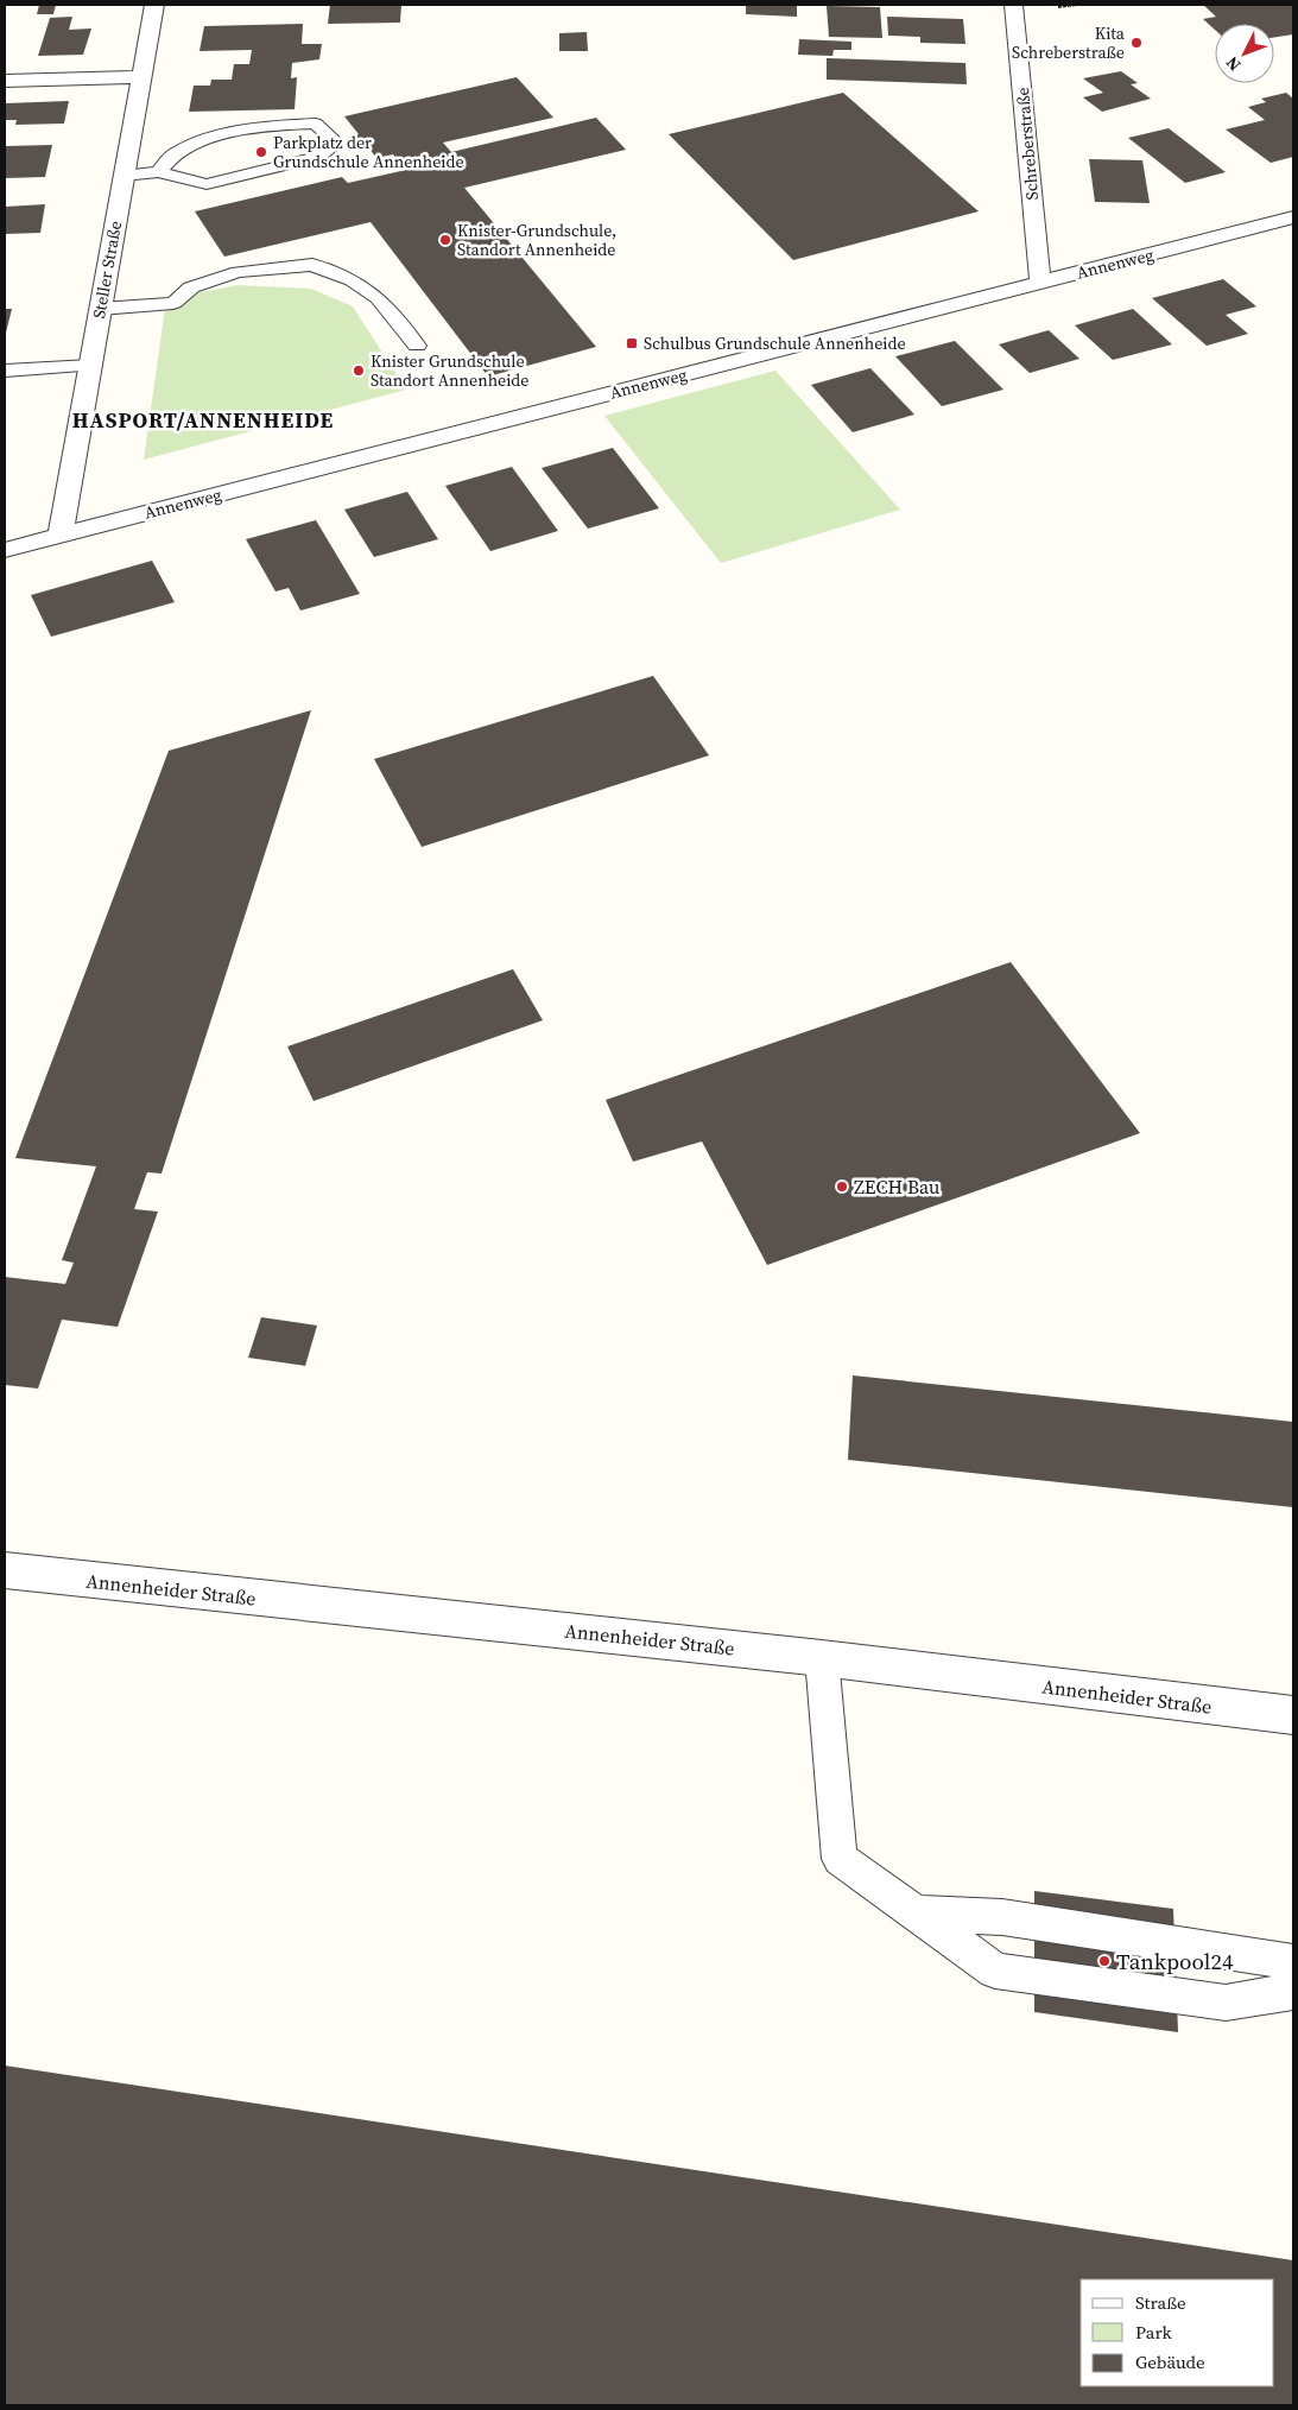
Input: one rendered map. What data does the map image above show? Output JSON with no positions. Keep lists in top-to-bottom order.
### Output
{
  "streets": {
    "street": [
      "Schreberstraße",
      "Annenweg",
      "Steller Straße",
      "Annenheider Straße"
    ]
  },
  "crossings": [
    ["Schreberstraße", "Annenweg"],
    ["Annenweg", "Steller Straße"]
  ],
  "districts": ["HASPORT/ANNENHEIDE"],
  "places": {
    "other": [
      "Kita Schreberstraße",
      "Parkplatz der Grundschule Annenheide",
      "Knister-Grundschule, Standort Annenheide",
      "Knister Grundschule Standort Annenheide",
      "ZECH Bau",
      "Tankpool24"
    ],
    "transit": ["Schulbus Grundschule Annenheide"]
  },
  "legend": ["Straße", "Park", "Gebäude"],
  "north": "bottom left"
}
